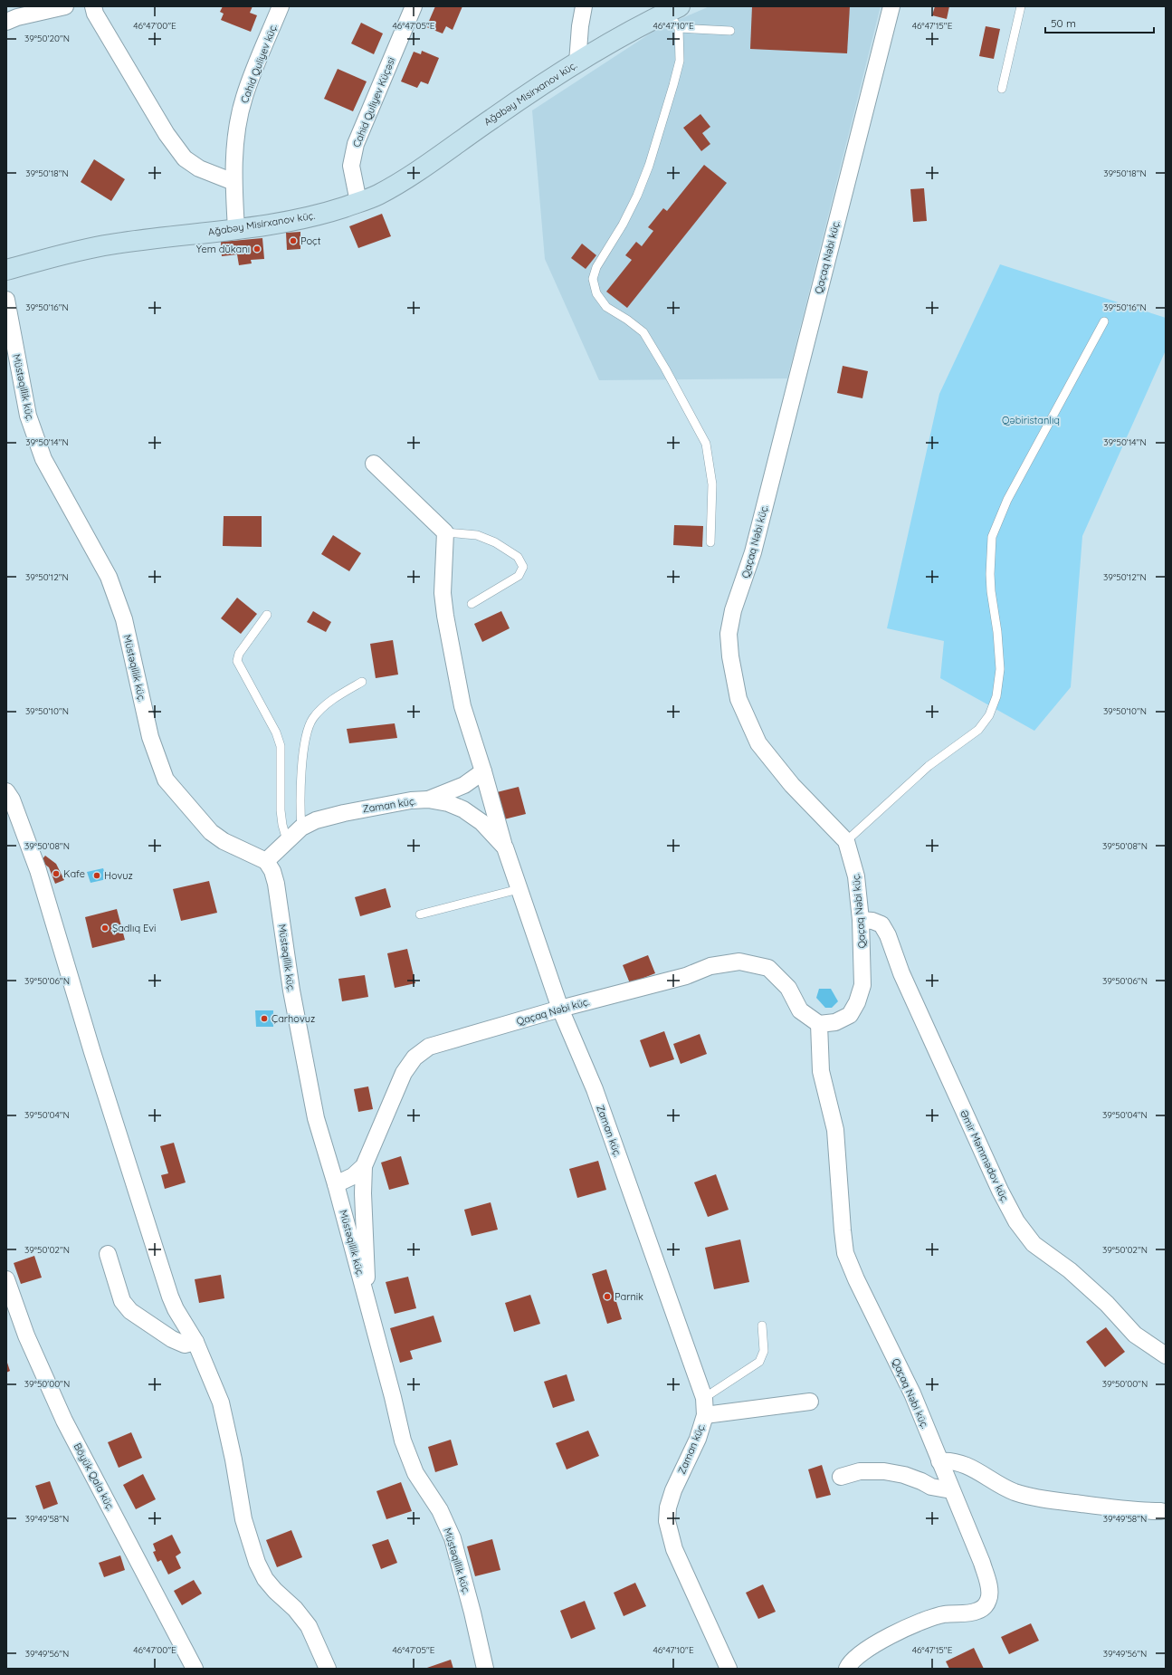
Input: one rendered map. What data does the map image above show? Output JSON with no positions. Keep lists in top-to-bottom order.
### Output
{
  "streets": {
    "street": [
      "Cahid Quliyev küç.",
      "Ağabəy Misirxanov küç.",
      "Cahid Quliyev Küçəsi",
      "Qaçaq Nəbi küç.",
      "Müstəqillik küç.",
      "Zaman küç.",
      "Əmir Məmmədov küç.",
      "Böyük Qala küç."
    ]
  },
  "crossings": [
    ["Cahid Quliyev küç.", "Ağabəy Misirxanov küç."],
    ["Ağabəy Misirxanov küç.", "Cahid Quliyev Küçəsi"],
    ["Qaçaq Nəbi küç.", "Müstəqillik küç."],
    ["Qaçaq Nəbi küç.", "Zaman küç."],
    ["Qaçaq Nəbi küç.", "Əmir Məmmədov küç."],
    ["Müstəqillik küç.", "Zaman küç."]
  ],
  "parks": ["Qəbiristanlıq"],
  "places": [
    "Poçt",
    "Yem dükanı",
    "Kafe",
    "Hovuz",
    "Şadlıq Evi",
    "Çarhovuz",
    "Parnik"
  ],
  "scale_bar": "50 m",
  "coordinates": [
    "46°47'00\"E",
    "46°47'05\"E",
    "46°47'10\"E",
    "46°47'15\"E",
    "39°50'20\"N",
    "39°50'18\"N",
    "39°50'16\"N",
    "39°50'14\"N",
    "39°50'12\"N",
    "39°50'10\"N",
    "39°50'08\"N",
    "39°50'06\"N",
    "39°50'04\"N",
    "39°50'02\"N",
    "39°50'00\"N",
    "39°49'58\"N",
    "39°49'56\"N"
  ]
}
